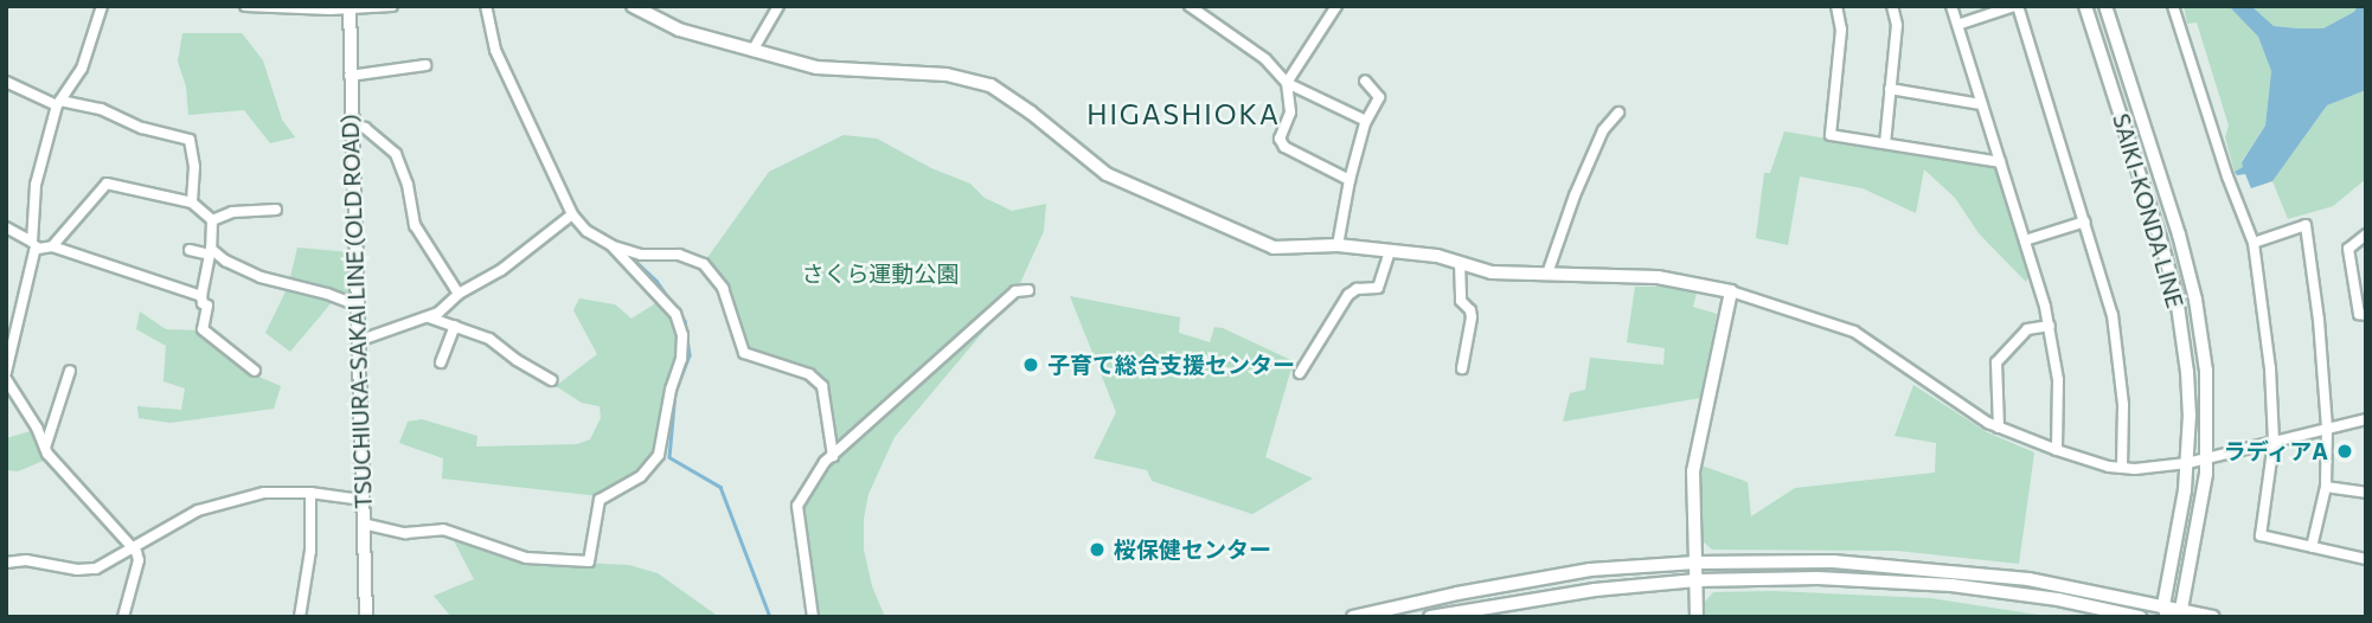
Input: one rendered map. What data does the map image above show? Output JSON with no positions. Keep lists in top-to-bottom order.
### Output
{
  "streets": {
    "street": ["SAIKI-KONDA LINE", "TSUCHIURA-SAKAI LINE (OLD ROAD)"]
  },
  "districts": ["HIGASHIOKA"],
  "parks": ["さくら運動公園"],
  "places": ["子育て総合支援センター", "ラディアA", "桜保健センター"]
}
